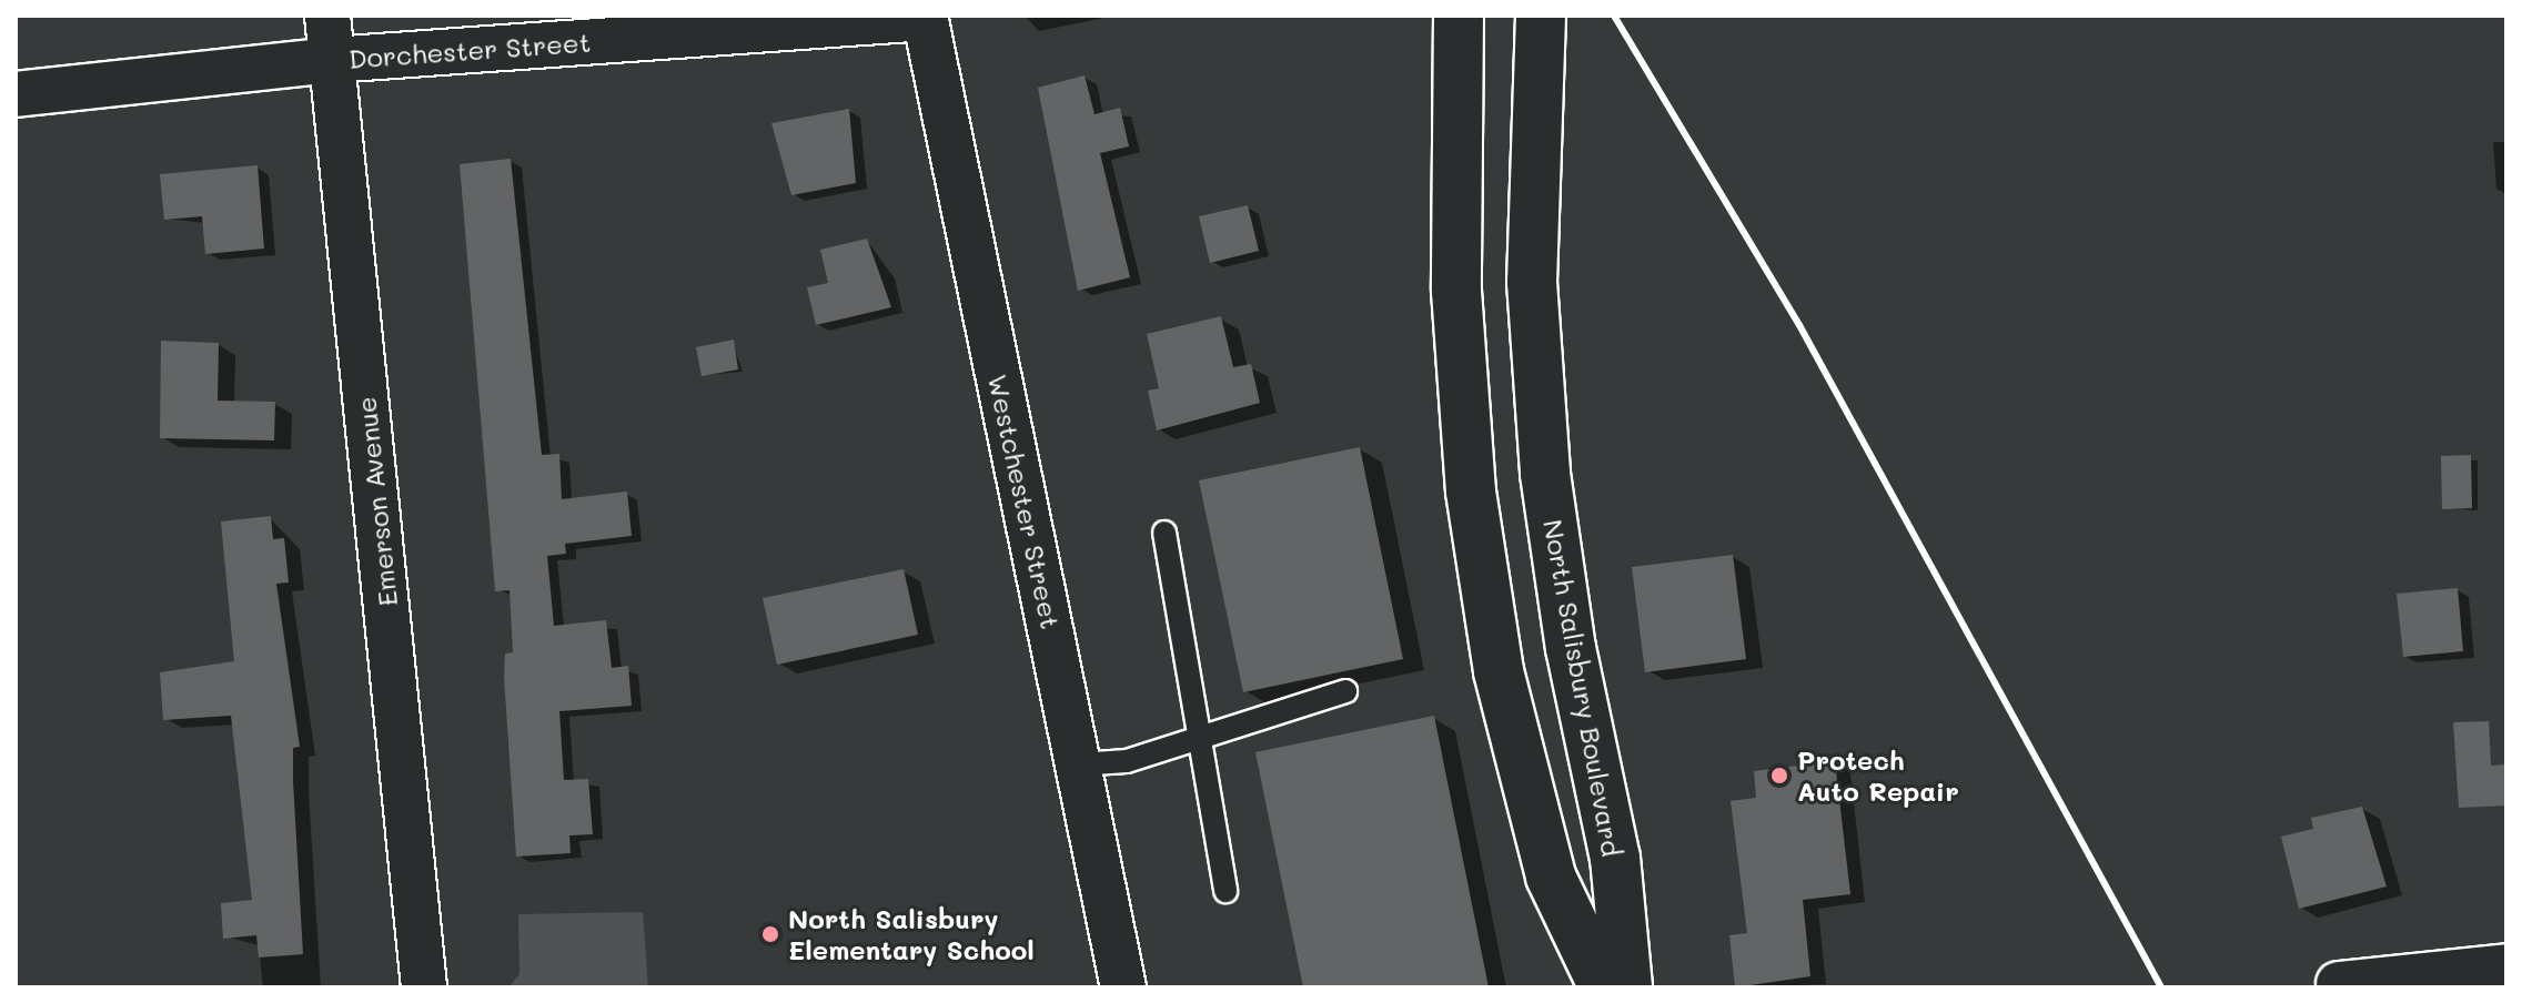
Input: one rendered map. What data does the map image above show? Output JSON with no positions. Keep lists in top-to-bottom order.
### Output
{
  "streets": {
    "main road": ["North Salisbury Boulevard"],
    "street": ["Dorchester Street", "Emerson Avenue", "Westchester Street"]
  },
  "crossings": [
    ["Dorchester Street", "Emerson Avenue"],
    ["Dorchester Street", "Westchester Street"]
  ],
  "places": ["Protech Auto Repair", "North Salisbury Elementary School"]
}
